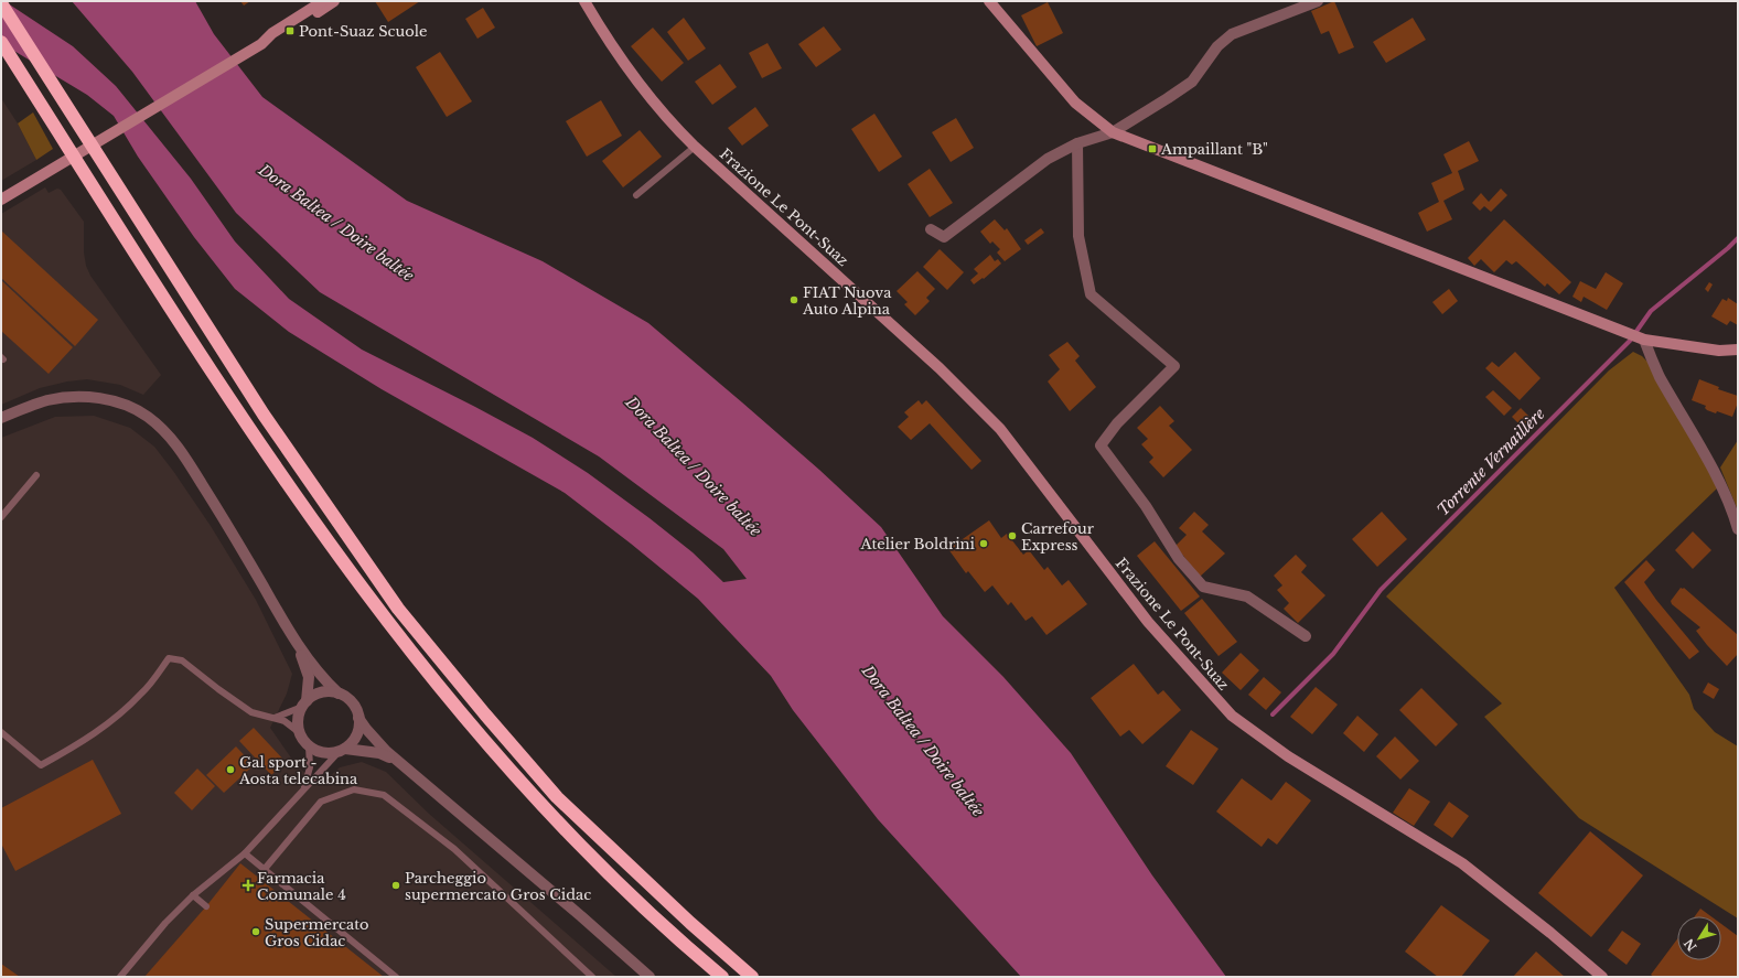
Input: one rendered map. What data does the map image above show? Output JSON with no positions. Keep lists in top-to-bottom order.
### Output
{
  "streets": {
    "main road": ["Frazione Le Pont-Suaz"]
  },
  "water": ["Dora Baltea / Doire baltée", "Torrente Vernaillère"],
  "places": {
    "transit": ["Pont-Suaz Scuole", "Ampaillant \"B\""],
    "other": [
      "FIAT Nuova Auto Alpina",
      "Carrefour Express",
      "Atelier Boldrini",
      "Gal sport - Aosta telecabina",
      "Parcheggio supermercato Gros Cidac",
      "Supermercato Gros Cidac"
    ],
    "health": ["Farmacia Comunale 4"]
  },
  "north": "bottom left"
}
